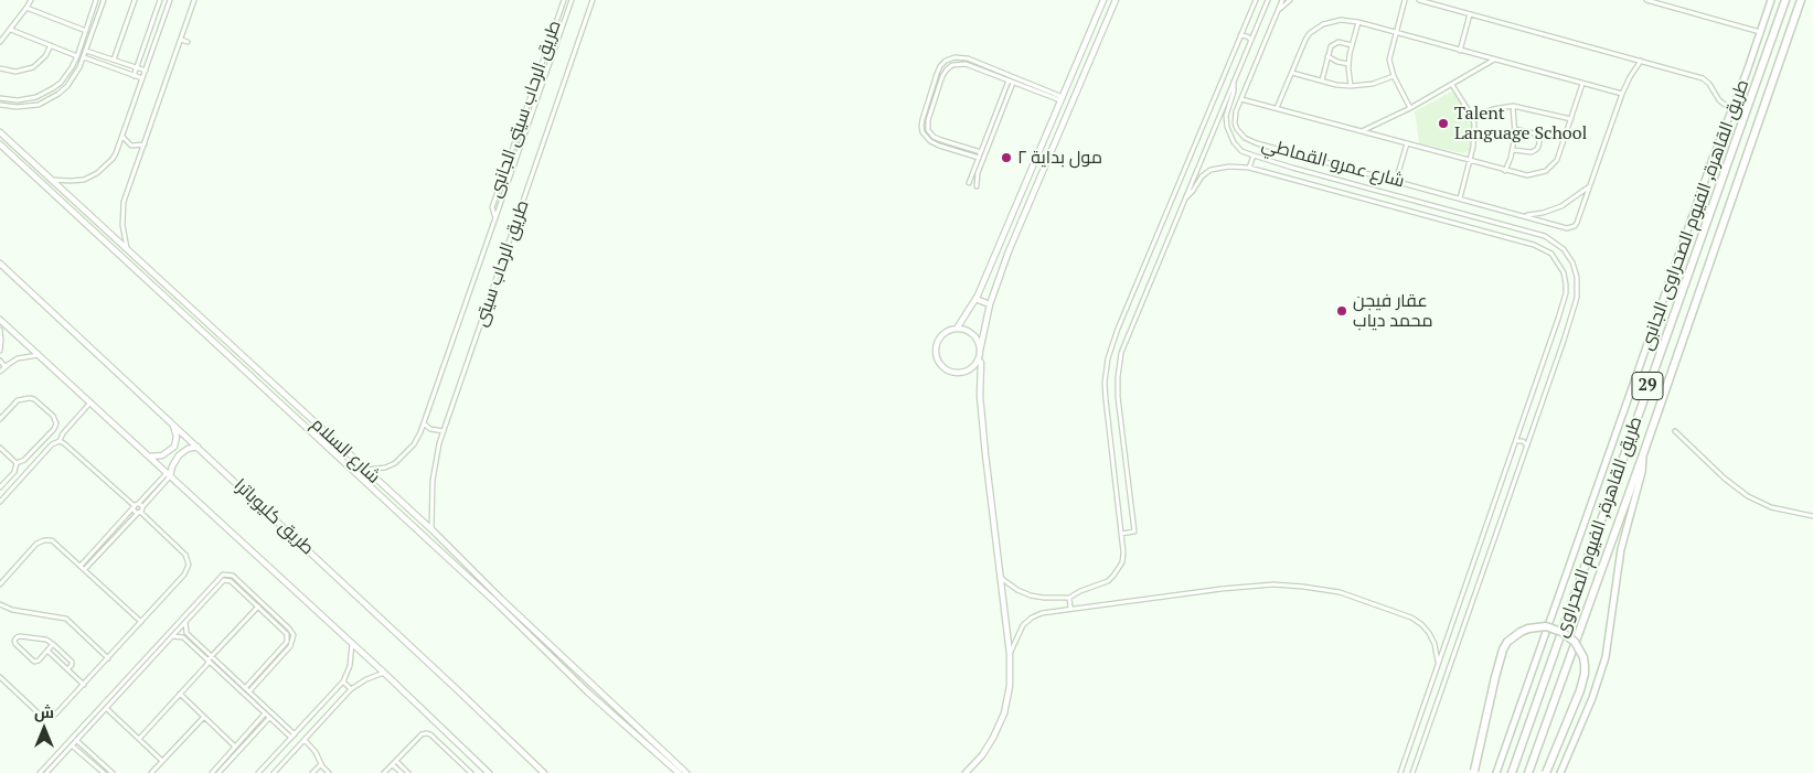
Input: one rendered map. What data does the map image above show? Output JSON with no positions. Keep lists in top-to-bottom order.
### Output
{
  "streets": {
    "highway": ["29", "طريق القاهرة, الفيوم الصحراوى"],
    "main road": ["طريق القاهرة, الفيوم الصحراوى الجانبى", "شارع السلام", "طريق كليوباترا"],
    "street": ["طريق الرحاب سيتى الجانبى", "شارع عمرو القماطي", "طريق الرحاب سيتى"]
  },
  "crossings": [
    ["طريق الرحاب سيتى الجانبى", "طريق الرحاب سيتى"],
    ["طريق الرحاب سيتى", "شارع السلام"]
  ],
  "places": ["Talent Language School", "مول بداية ۲", "عقار فيجن محمد دياب"],
  "north": "top"
}
